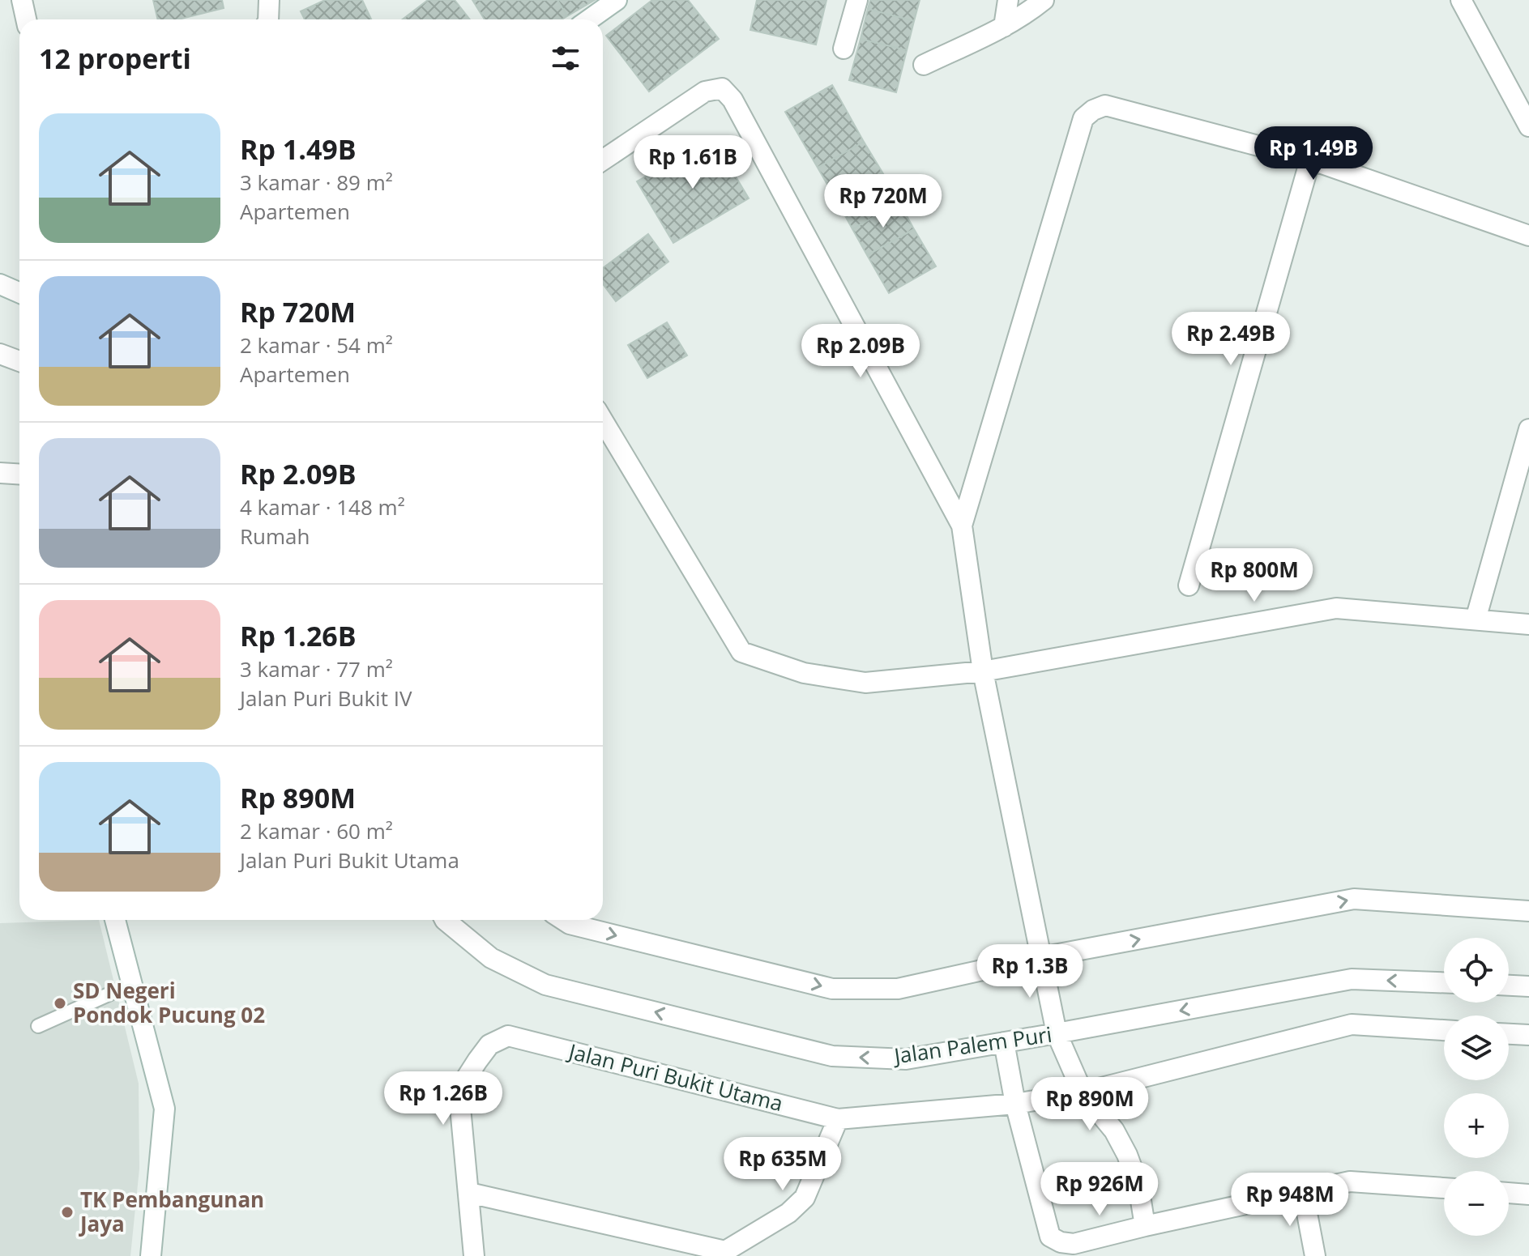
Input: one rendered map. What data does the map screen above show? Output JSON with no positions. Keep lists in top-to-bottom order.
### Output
{
  "streets": {
    "street": ["Jalan Palem Puri", "Jalan Puri Bukit Utama"]
  },
  "places": ["SD Negeri Pondok Pucung 02", "TK Pembangunan Jaya"],
  "page": {
    "heading": "12 properti",
    "list": [
      {
        "name": "Rp 1.49B",
        "note": "3 kamar · 89 m² · Apartemen"
      },
      {
        "name": "Rp 720M",
        "note": "2 kamar · 54 m² · Apartemen"
      },
      {
        "name": "Rp 2.09B",
        "note": "4 kamar · 148 m² · Rumah"
      },
      {
        "name": "Rp 1.26B",
        "note": "3 kamar · 77 m² · Jalan Puri Bukit IV"
      },
      {
        "name": "Rp 890M",
        "note": "2 kamar · 60 m² · Jalan Puri Bukit Utama"
      }
    ],
    "price": [
      "Rp 1.49B",
      "Rp 1.61B",
      "Rp 720M",
      "Rp 2.49B",
      "Rp 2.09B",
      "Rp 800M",
      "Rp 1.3B",
      "Rp 1.26B",
      "Rp 890M",
      "Rp 635M",
      "Rp 926M",
      "Rp 948M"
    ],
    "map_buttons": ["+", "−"]
  }
}
